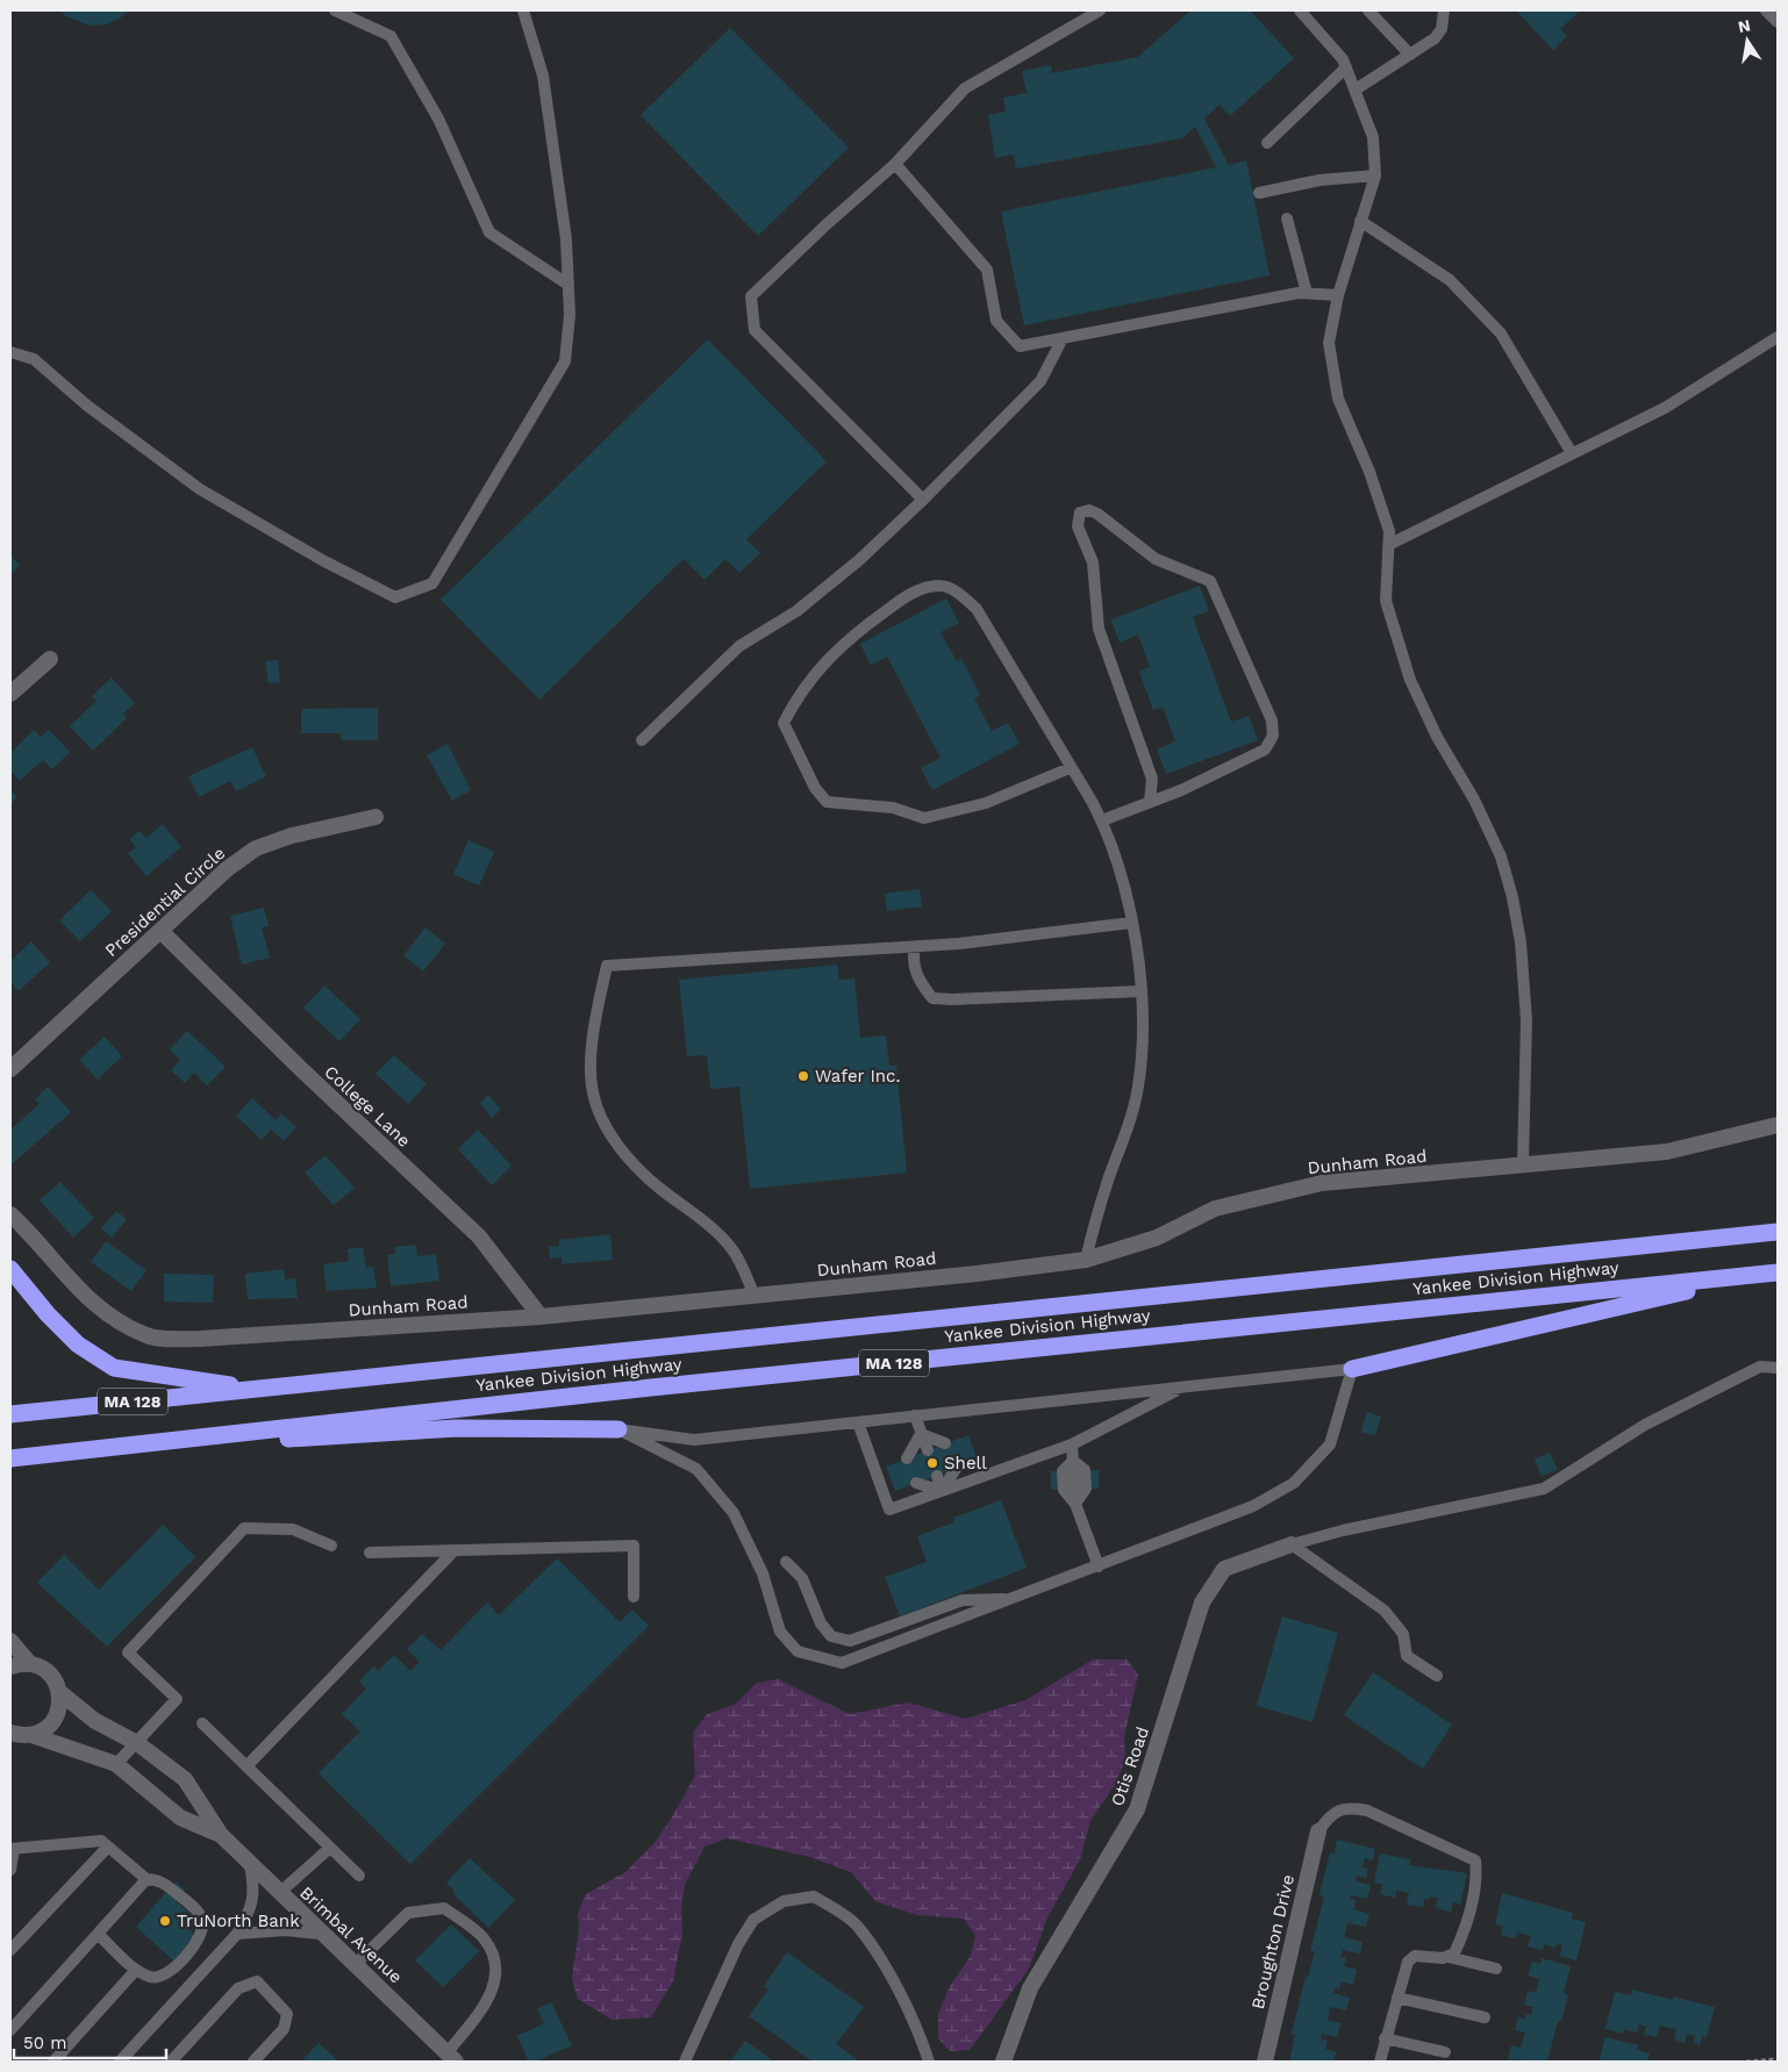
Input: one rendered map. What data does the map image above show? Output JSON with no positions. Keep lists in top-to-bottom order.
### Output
{
  "streets": {
    "highway": ["Yankee Division Highway", "MA 128"],
    "street": [
      "Presidential Circle",
      "College Lane",
      "Dunham Road",
      "Otis Road",
      "Brimbal Avenue",
      "Broughton Drive"
    ]
  },
  "crossings": [
    ["Presidential Circle", "College Lane"],
    ["College Lane", "Dunham Road"]
  ],
  "places": ["Wafer Inc.", "Shell", "TruNorth Bank"],
  "scale_bar": "50 m",
  "north": "top"
}
